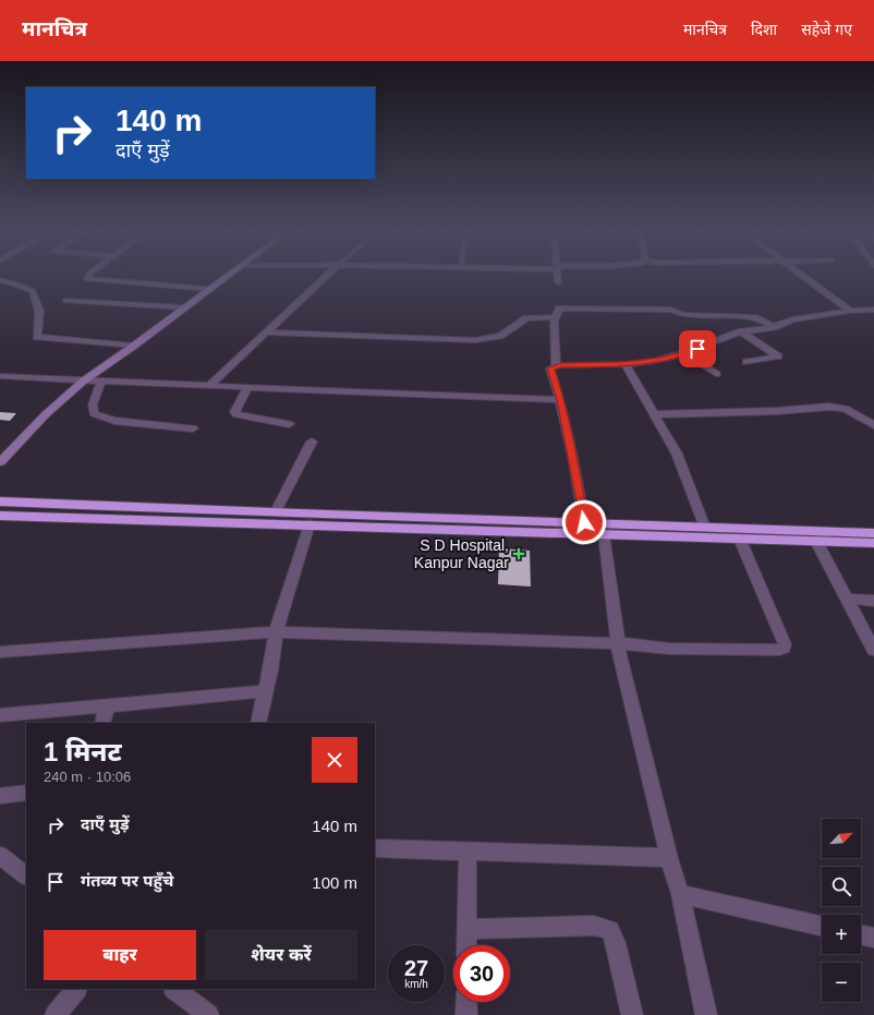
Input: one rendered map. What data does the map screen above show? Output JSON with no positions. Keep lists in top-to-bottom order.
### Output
{
  "places": {
    "health": ["S D Hospital, Kanpur Nagar"]
  },
  "north": "top right",
  "page": {
    "header": "मानचित्र",
    "nav": ["मानचित्र", "दिशा", "सहेजे गए"],
    "turn": ["140 m", "दाएँ मुड़ें"],
    "heading": ["1 मिनट", "240 m · 10:06"],
    "list": [
      {
        "name": "दाएँ मुड़ें",
        "value": "140 m"
      },
      {
        "name": "गंतव्य पर पहुँचे",
        "value": "100 m"
      }
    ],
    "map_buttons": ["+", "−"],
    "buttons": ["बाहर", "शेयर करें"],
    "speed": "27 km/h",
    "limit": "30"
  }
}
